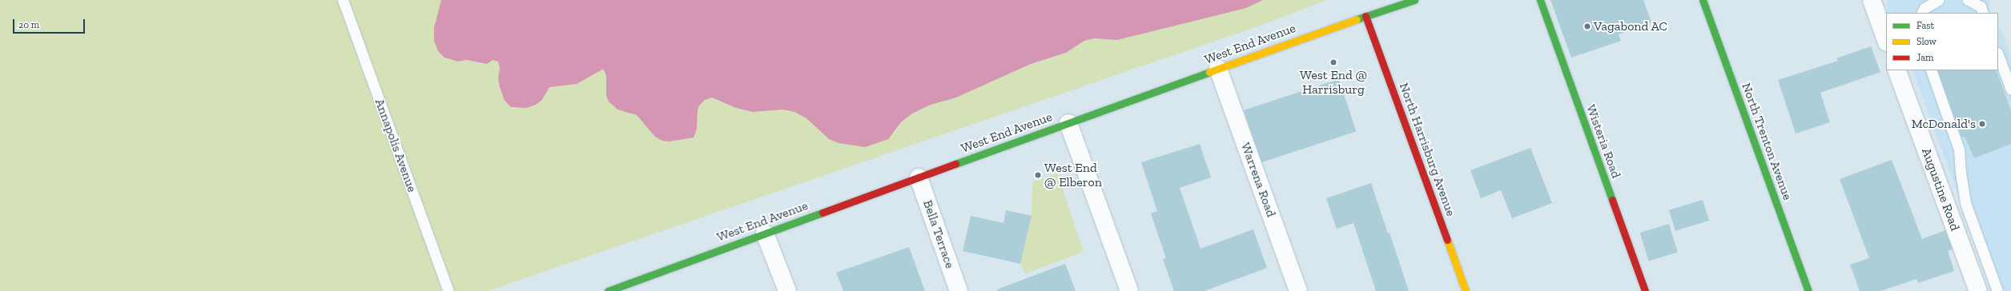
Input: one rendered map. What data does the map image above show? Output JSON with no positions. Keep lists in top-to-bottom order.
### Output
{
  "streets": {
    "street": [
      "West End Avenue",
      "Wisteria Road",
      "North Trenton Avenue",
      "North Harrisburg Avenue",
      "Warrena Road",
      "Augustine Road",
      "Bella Terrace"
    ],
    "lane": ["Annapolis Avenue"]
  },
  "crossings": [
    ["West End Avenue", "North Harrisburg Avenue"],
    ["West End Avenue", "Warrena Road"],
    ["West End Avenue", "Bella Terrace"]
  ],
  "places": [
    "Vagabond AC",
    "West End @ Harrisburg",
    "McDonald's",
    "West End @ Elberon"
  ],
  "legend": ["Fast", "Slow", "Jam"],
  "scale_bar": "20 m"
}
